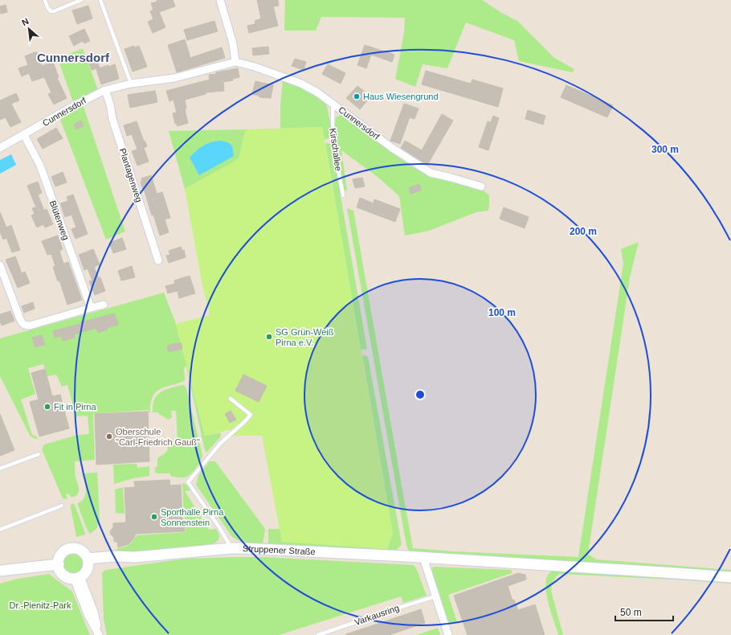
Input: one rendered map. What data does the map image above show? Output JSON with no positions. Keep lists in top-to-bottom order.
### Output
{
  "streets": {
    "main road": ["Struppener Straße"],
    "street": ["Cunnersdorf", "Plantagenweg", "Blütenweg"],
    "lane": ["Kirschallee", "Varkausring"]
  },
  "crossings": [
    ["Cunnersdorf", "Kirschallee"],
    ["Cunnersdorf", "Plantagenweg"],
    ["Cunnersdorf", "Blütenweg"]
  ],
  "districts": ["Cunnersdorf"],
  "parks": ["Dr.-Pienitz-Park"],
  "places": [
    "Haus Wiesengrund",
    "SG Grün-Weiß Pirna e.V.",
    "Fit in Pirna",
    "Oberschule \"Carl-Friedrich Gauß\"",
    "Sporthalle Pirna Sonnenstein"
  ],
  "scale_bar": "50 m",
  "north": "top left",
  "rings": ["300 m", "200 m", "100 m"]
}
